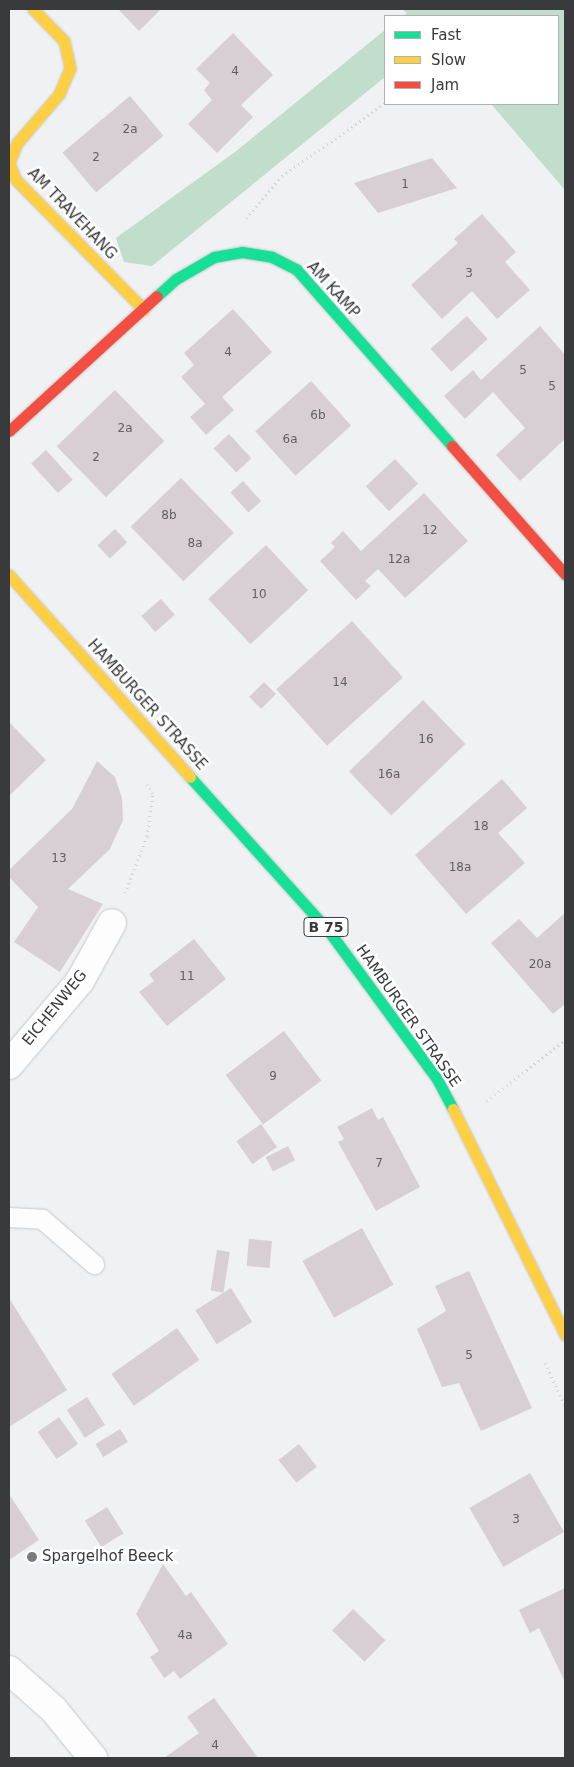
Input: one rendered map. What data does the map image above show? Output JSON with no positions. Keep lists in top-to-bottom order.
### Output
{
  "streets": {
    "street": [
      "AM TRAVEHANG",
      "AM KAMP",
      "HAMBURGER STRASSE",
      "B 75",
      "EICHENWEG"
    ]
  },
  "crossings": [
    ["AM TRAVEHANG", "AM KAMP"]
  ],
  "places": ["Spargelhof Beeck"],
  "house_numbers": [
    "4",
    "2a",
    "2",
    "1",
    "3",
    "4",
    "5",
    "5",
    "6b",
    "2a",
    "6a",
    "2",
    "8b",
    "12",
    "8a",
    "12a",
    "10",
    "14",
    "16",
    "16a",
    "18",
    "13",
    "18a",
    "20a",
    "11",
    "9",
    "7",
    "5",
    "3",
    "4a",
    "4"
  ],
  "legend": ["Fast", "Slow", "Jam"]
}
